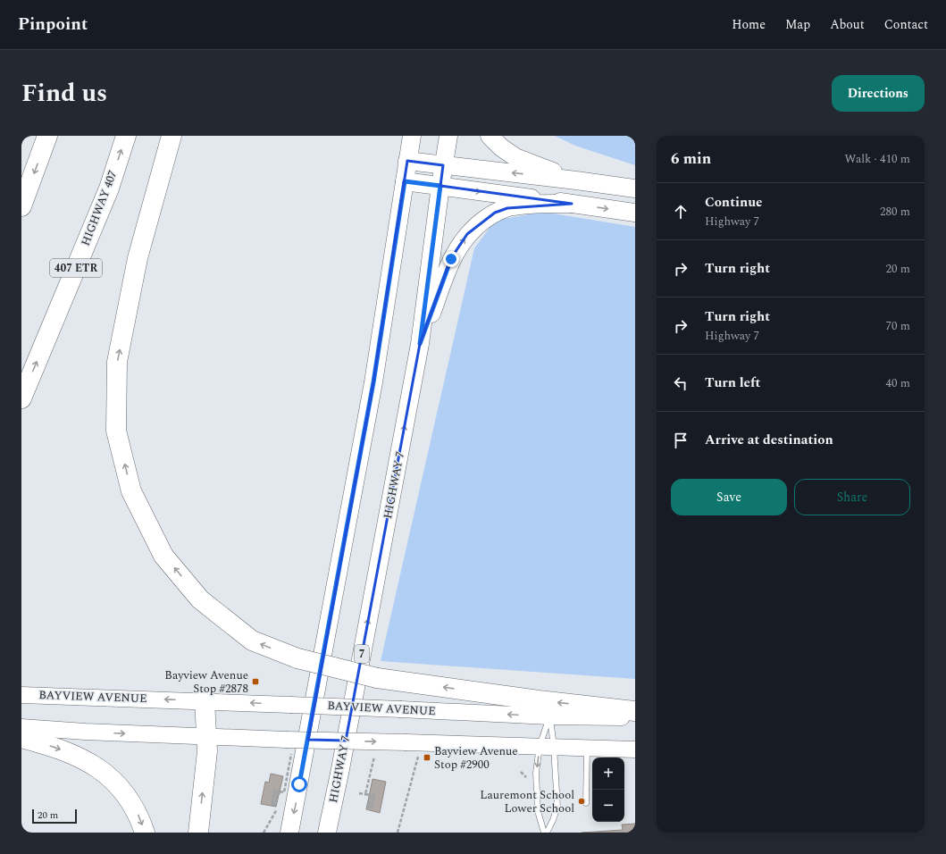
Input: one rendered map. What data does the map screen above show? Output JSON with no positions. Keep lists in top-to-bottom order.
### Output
{
  "streets": {
    "highway": ["HIGHWAY 407", "407 ETR"],
    "main road": ["HIGHWAY 7", "7", "BAYVIEW AVENUE"]
  },
  "one_way": ["HIGHWAY 407"],
  "places": {
    "transit": ["Bayview Avenue Stop #2878", "Bayview Avenue Stop #2900"],
    "other": ["Lauremont School Lower School"]
  },
  "scale_bar": "20 m",
  "page": {
    "header": "Pinpoint",
    "nav": [
      "Home",
      "Map",
      "About",
      "Contact"
    ],
    "title": "Find us",
    "buttons": [
      "Directions",
      ["Save", "Share"]
    ],
    "heading": ["6 min", "Walk · 410 m"],
    "list": [
      ["Continue", "Highway 7", "280 m"],
      ["Turn right", "20 m"],
      ["Turn right", "Highway 7", "70 m"],
      ["Turn left", "40 m"],
      "Arrive at destination"
    ],
    "map_buttons": ["+", "−"],
    "scale": "20 m"
  }
}
